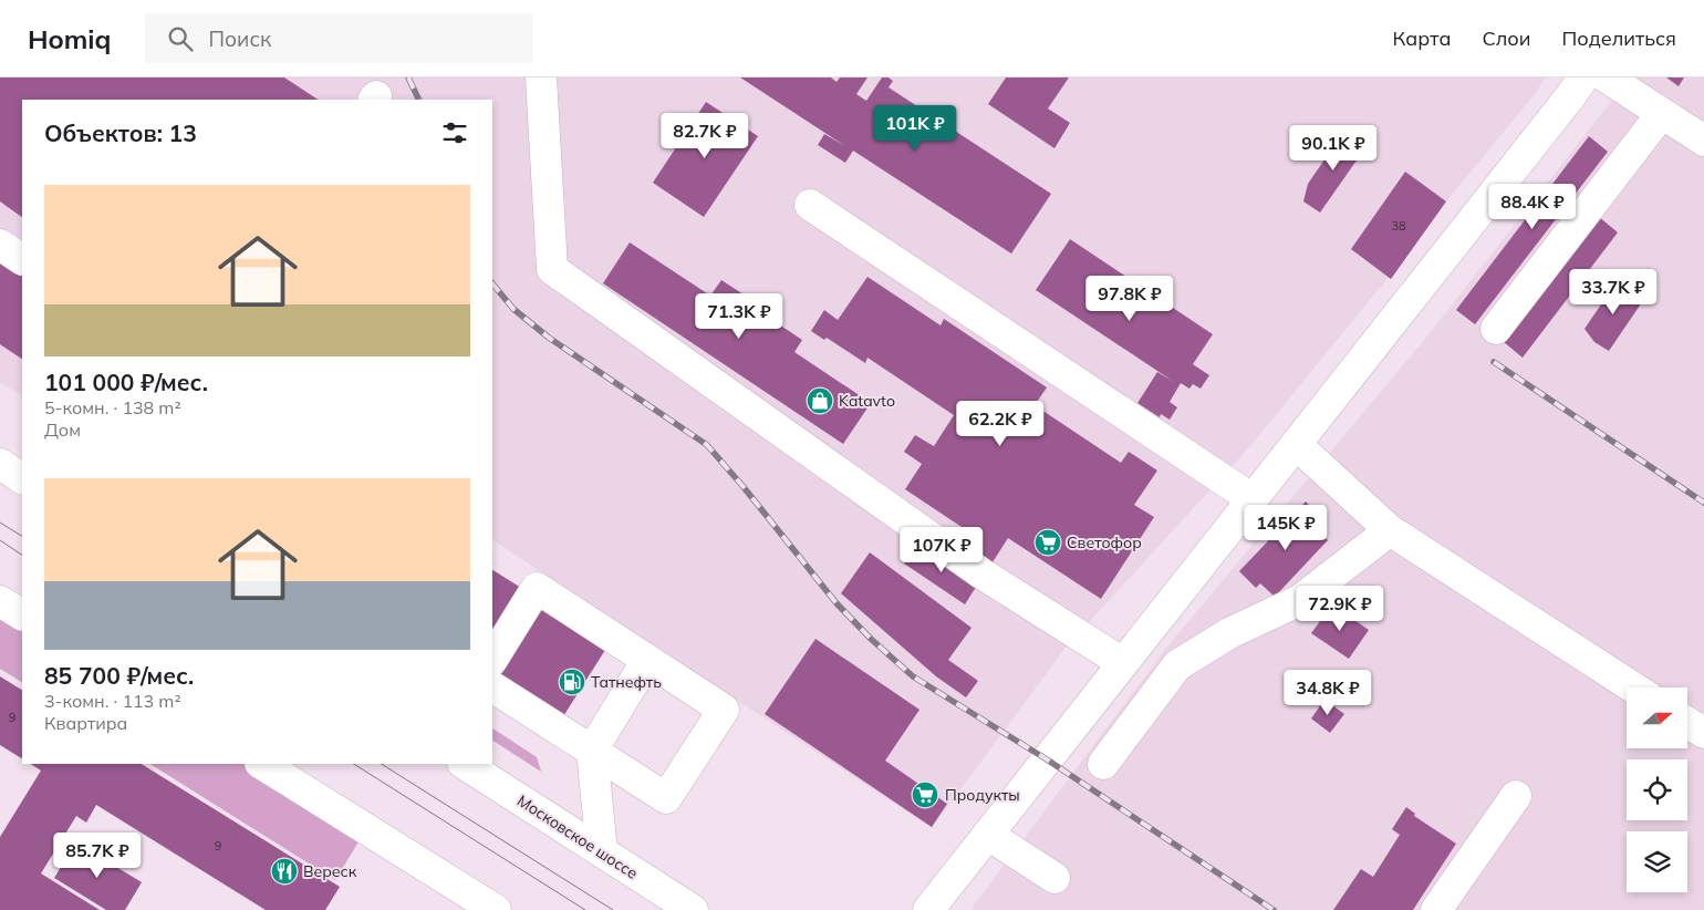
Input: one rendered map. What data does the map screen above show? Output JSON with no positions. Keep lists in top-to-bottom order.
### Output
{
  "streets": {
    "main road": ["Московское шоссе"]
  },
  "places": {
    "shop": ["Katavto"],
    "supermarket": ["Светофор", "Продукты"],
    "fuel station": ["Татнефть"],
    "restaurant": ["Вереск"]
  },
  "house_numbers": ["38", "9", "9"],
  "north": "right",
  "page": {
    "header": "Homiq",
    "search": "Поиск",
    "nav": ["Карта", "Слои", "Поделиться"],
    "heading": "Объектов: 13",
    "price": [
      "101K ₽",
      "82.7K ₽",
      "90.1K ₽",
      "88.4K ₽",
      "33.7K ₽",
      "97.8K ₽",
      "71.3K ₽",
      "62.2K ₽",
      "145K ₽",
      "107K ₽",
      "72.9K ₽",
      "34.8K ₽",
      "85.7K ₽"
    ],
    "list": [
      {
        "name": "101 000 ₽/мес.",
        "note": "5-комн. · 138 m² · Дом"
      },
      {
        "name": "85 700 ₽/мес.",
        "note": "3-комн. · 113 m² · Квартира"
      }
    ]
  }
}
